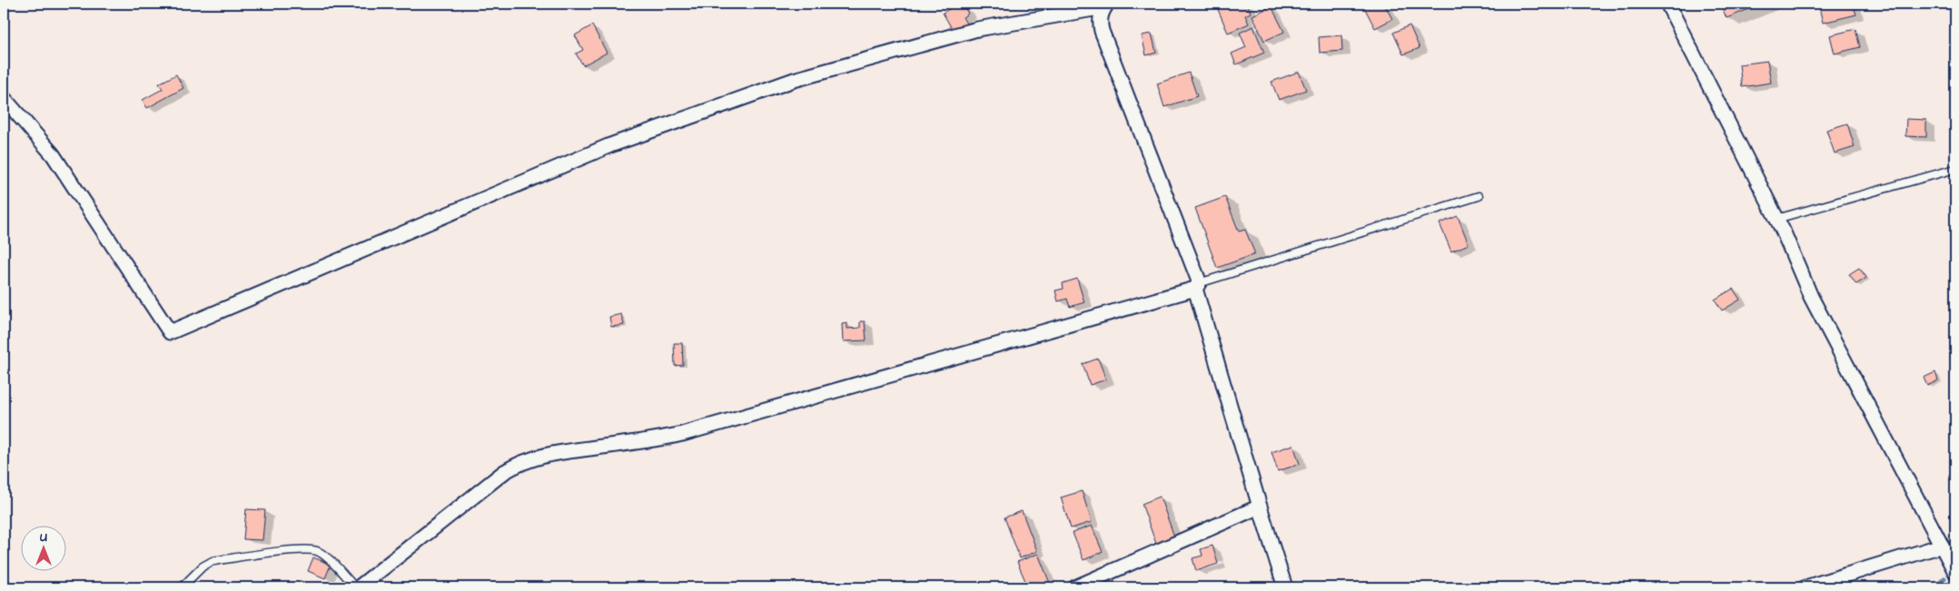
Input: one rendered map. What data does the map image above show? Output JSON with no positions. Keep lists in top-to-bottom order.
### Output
{
  "north": "top"
}
